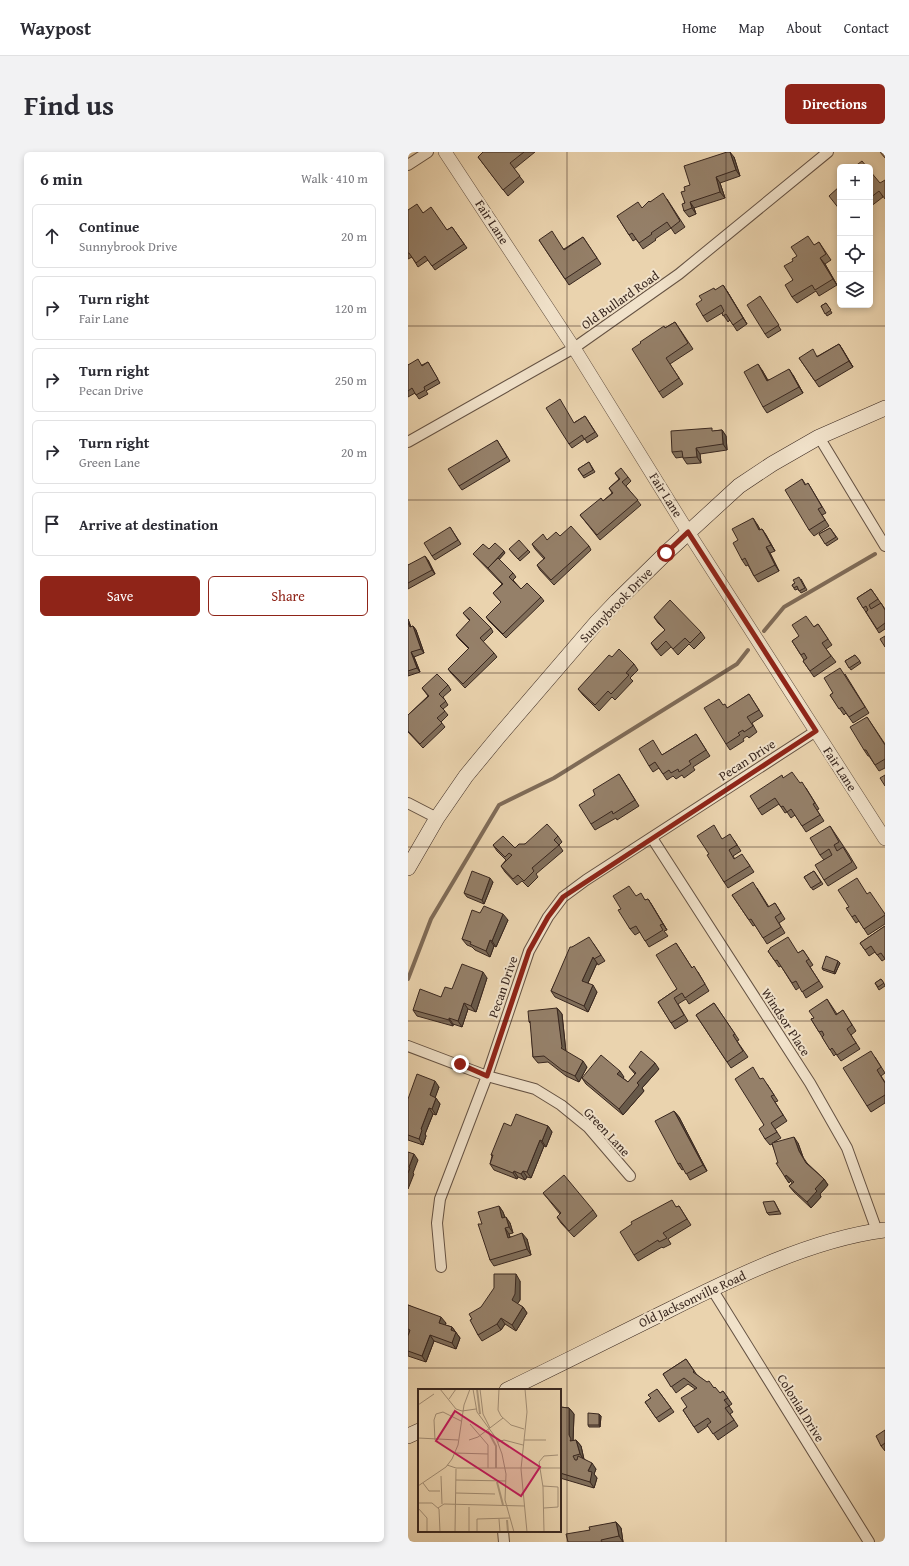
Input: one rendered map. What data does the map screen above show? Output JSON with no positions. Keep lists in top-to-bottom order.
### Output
{
  "streets": {
    "main road": ["Sunnybrook Drive", "Old Jacksonville Road"],
    "street": [
      "Fair Lane",
      "Old Bullard Road",
      "Pecan Drive",
      "Windsor Place",
      "Green Lane",
      "Colonial Drive"
    ]
  },
  "crossings": [
    ["Fair Lane", "Old Bullard Road"],
    ["Fair Lane", "Sunnybrook Drive"],
    ["Fair Lane", "Pecan Drive"],
    ["Pecan Drive", "Windsor Place"],
    ["Pecan Drive", "Green Lane"],
    ["Windsor Place", "Old Jacksonville Road"],
    ["Old Jacksonville Road", "Colonial Drive"]
  ],
  "page": {
    "header": "Waypost",
    "nav": [
      "Home",
      "Map",
      "About",
      "Contact"
    ],
    "title": "Find us",
    "buttons": [
      "Directions",
      ["Save", "Share"]
    ],
    "heading": ["6 min", "Walk · 410 m"],
    "map_buttons": ["+", "−"],
    "list": [
      ["Continue", "Sunnybrook Drive", "20 m"],
      ["Turn right", "Fair Lane", "120 m"],
      ["Turn right", "Pecan Drive", "250 m"],
      ["Turn right", "Green Lane", "20 m"],
      "Arrive at destination"
    ]
  }
}
